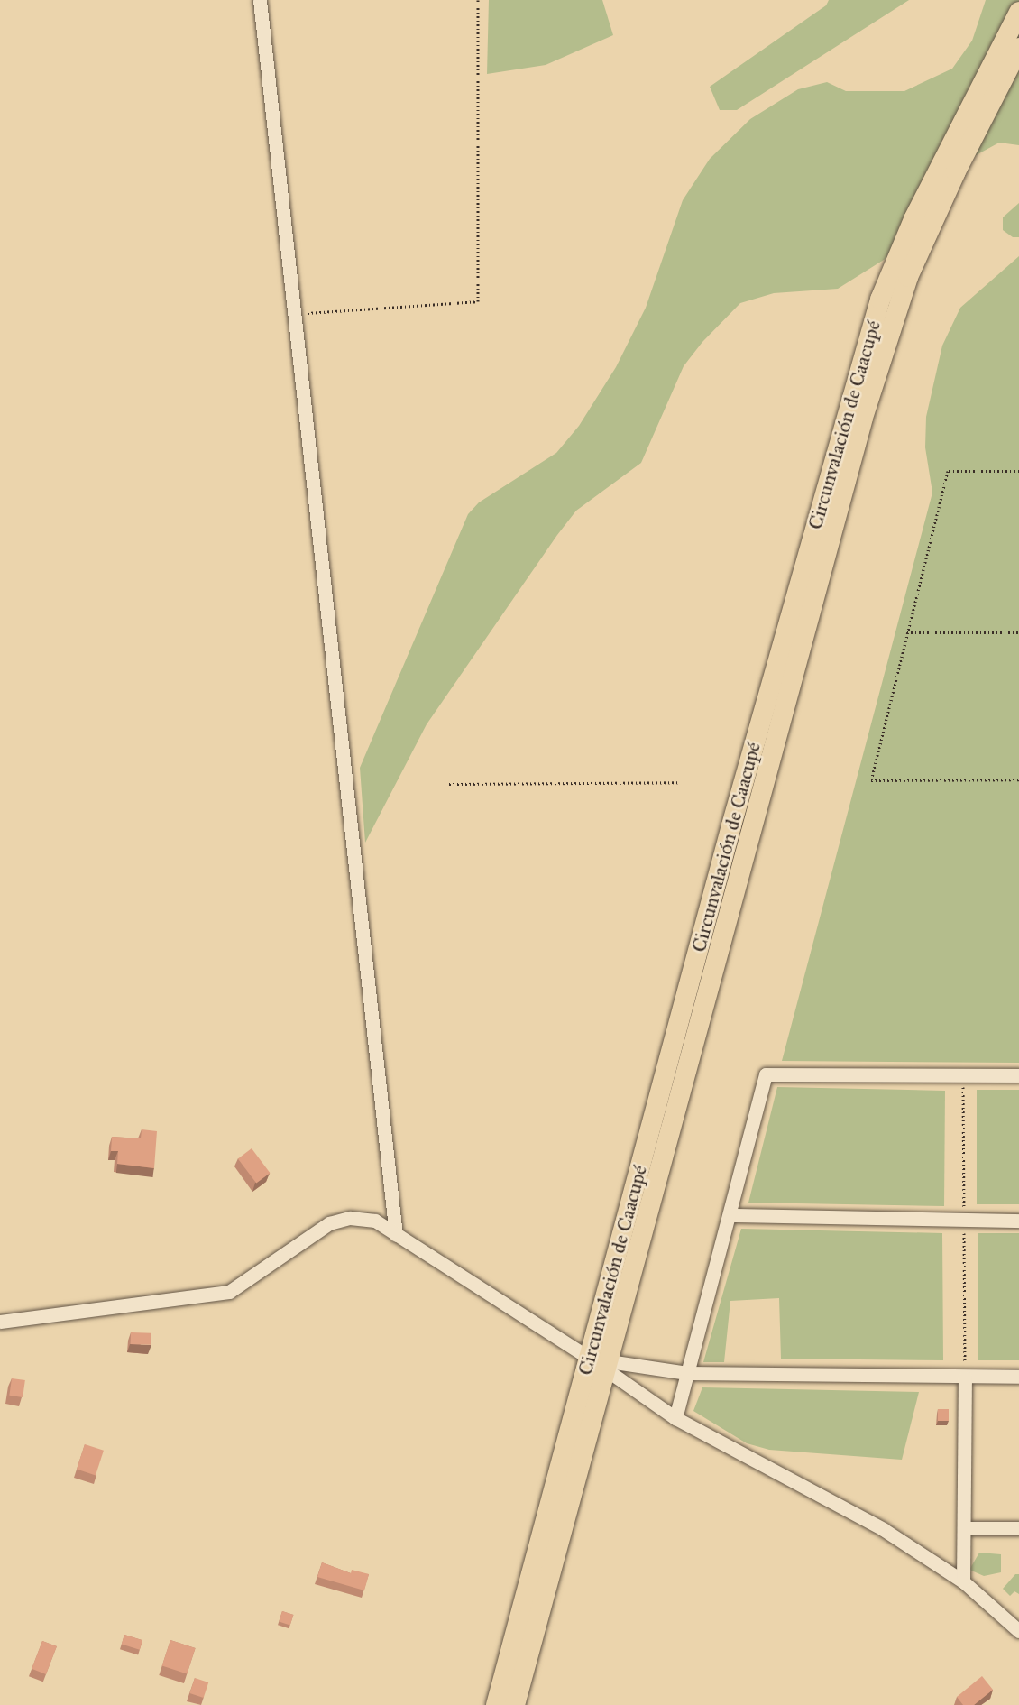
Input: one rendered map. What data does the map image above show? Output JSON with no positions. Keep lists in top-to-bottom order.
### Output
{
  "streets": {
    "highway": ["Circunvalación de Caacupé"]
  }
}
